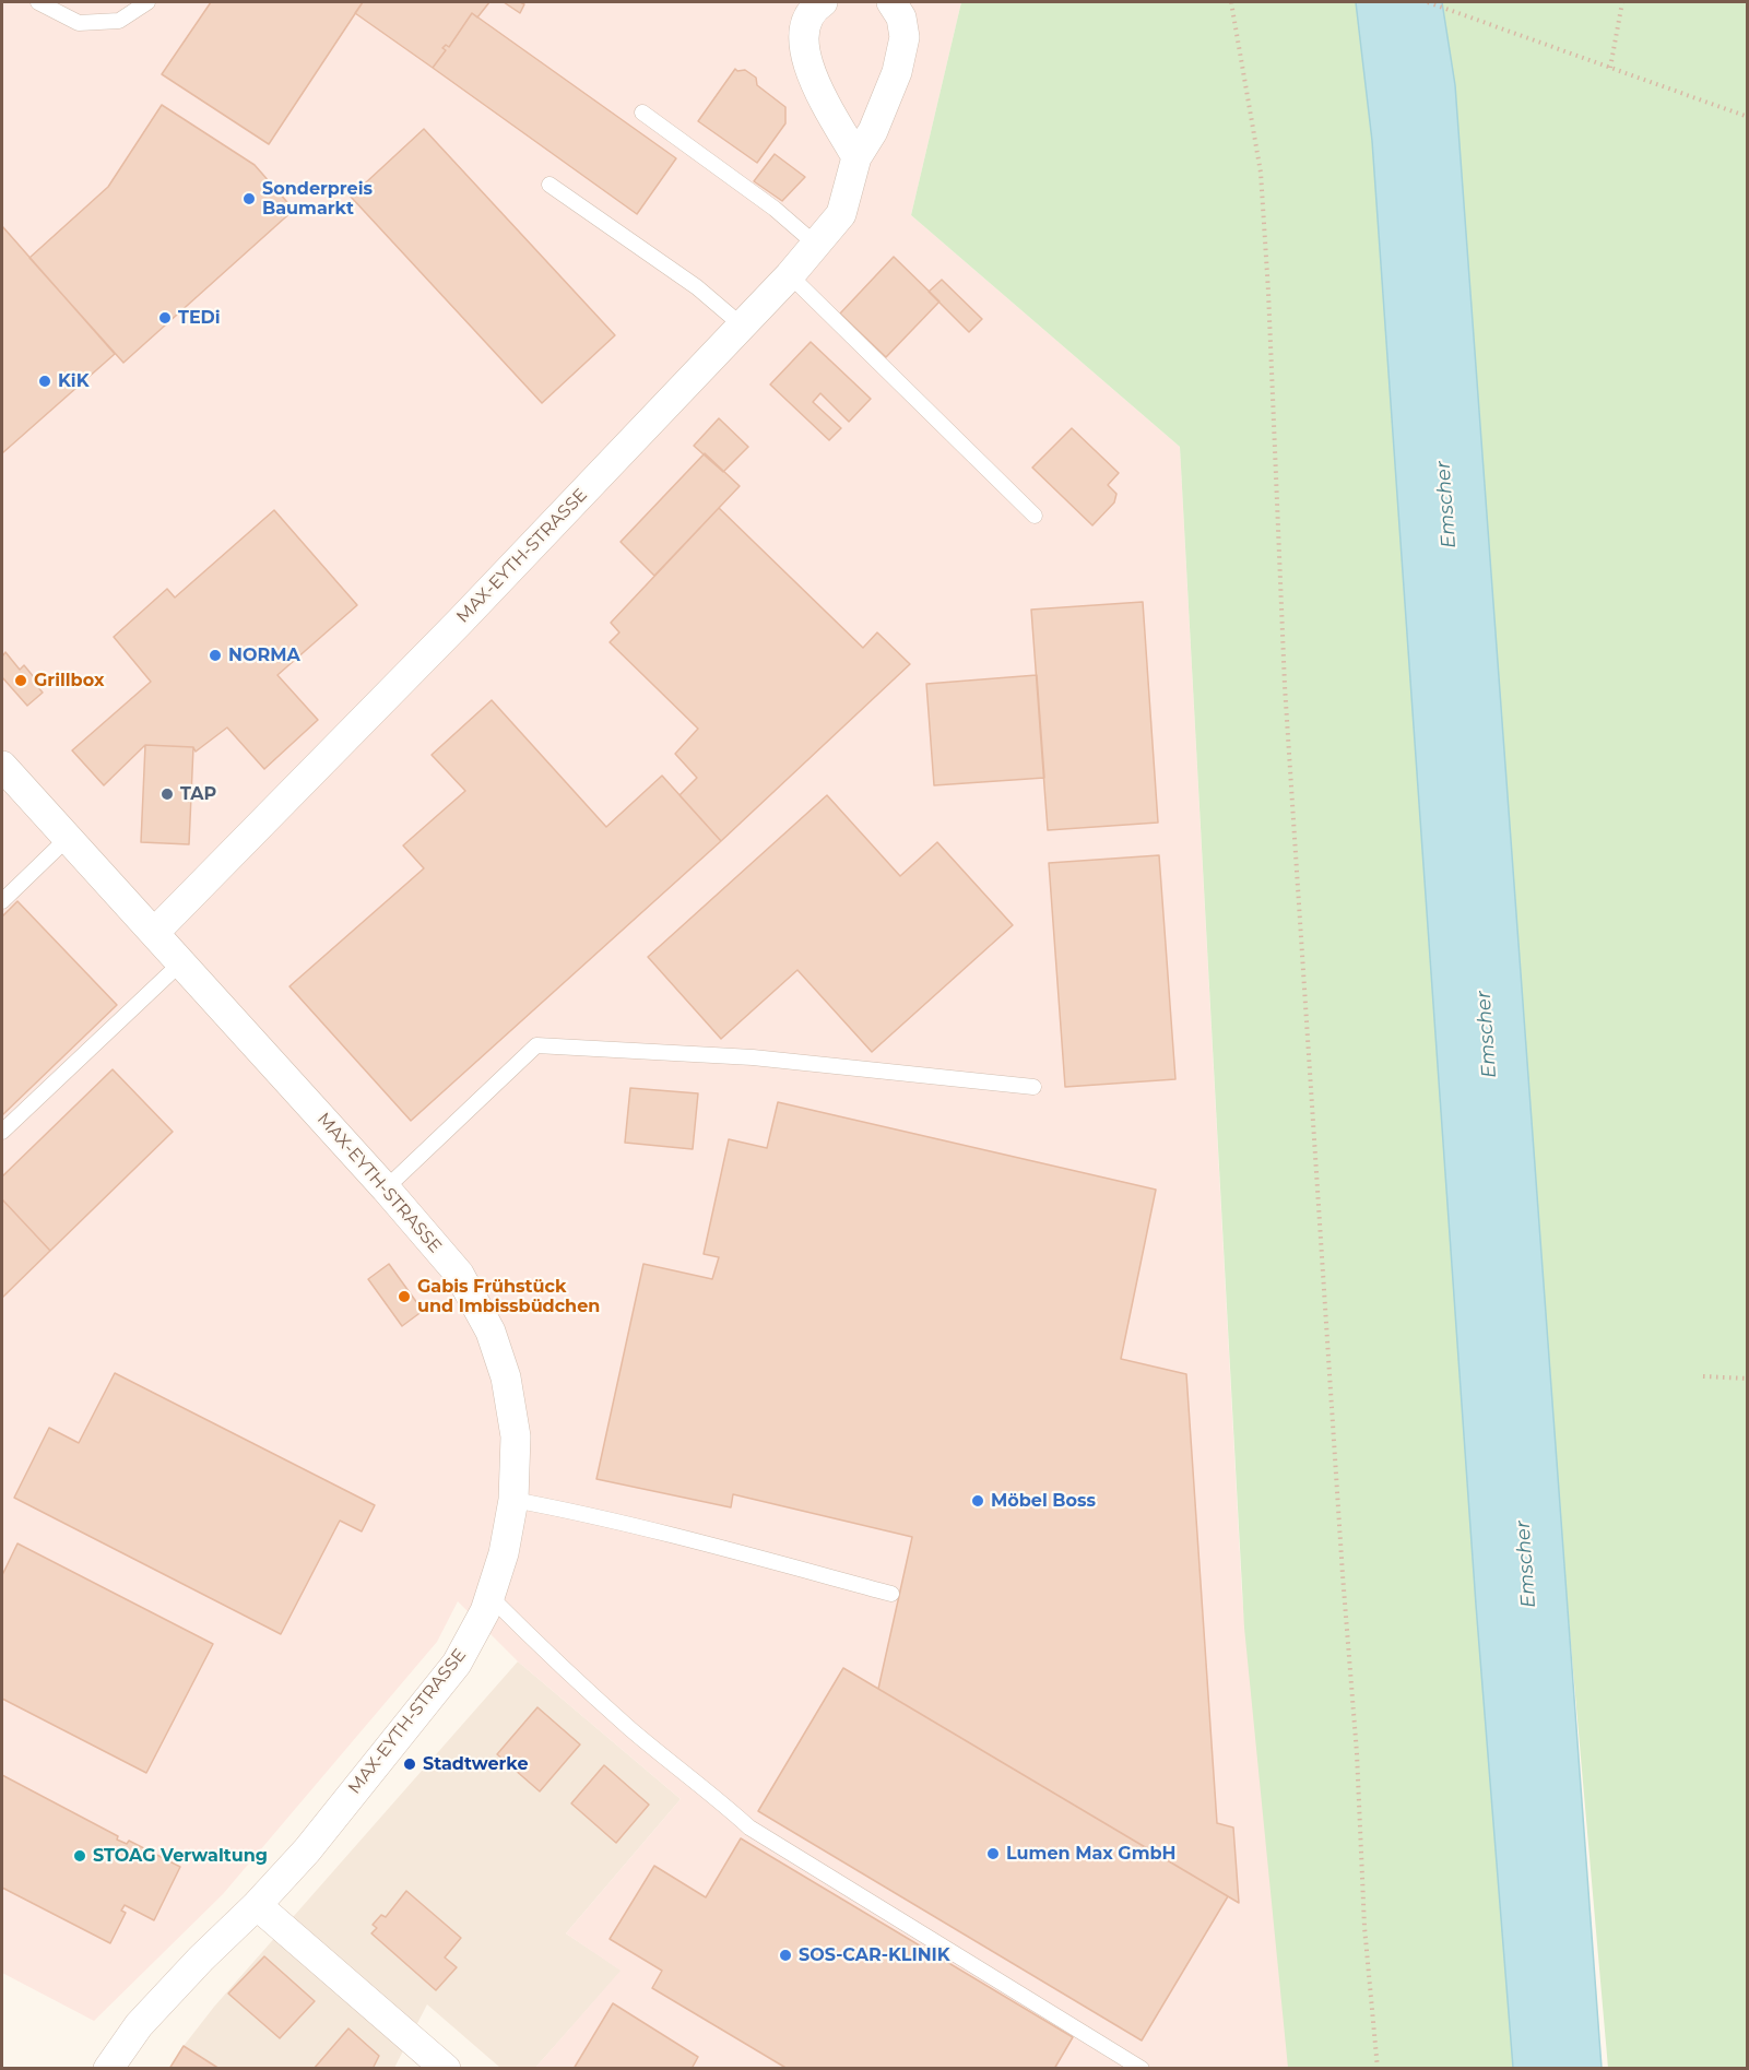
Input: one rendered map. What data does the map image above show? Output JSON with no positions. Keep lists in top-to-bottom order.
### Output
{
  "streets": {
    "street": ["MAX-EYTH-STRASSE"]
  },
  "water": ["Emscher"],
  "places": [
    "Sonderpreis Baumarkt",
    "TEDi",
    "KiK",
    "NORMA",
    "Grillbox",
    "TAP",
    "Gabis Frühstück und Imbissbüdchen",
    "Möbel Boss",
    "Stadtwerke",
    "Lumen Max GmbH",
    "STOAG Verwaltung",
    "SOS-CAR-KLINIK"
  ]
}
